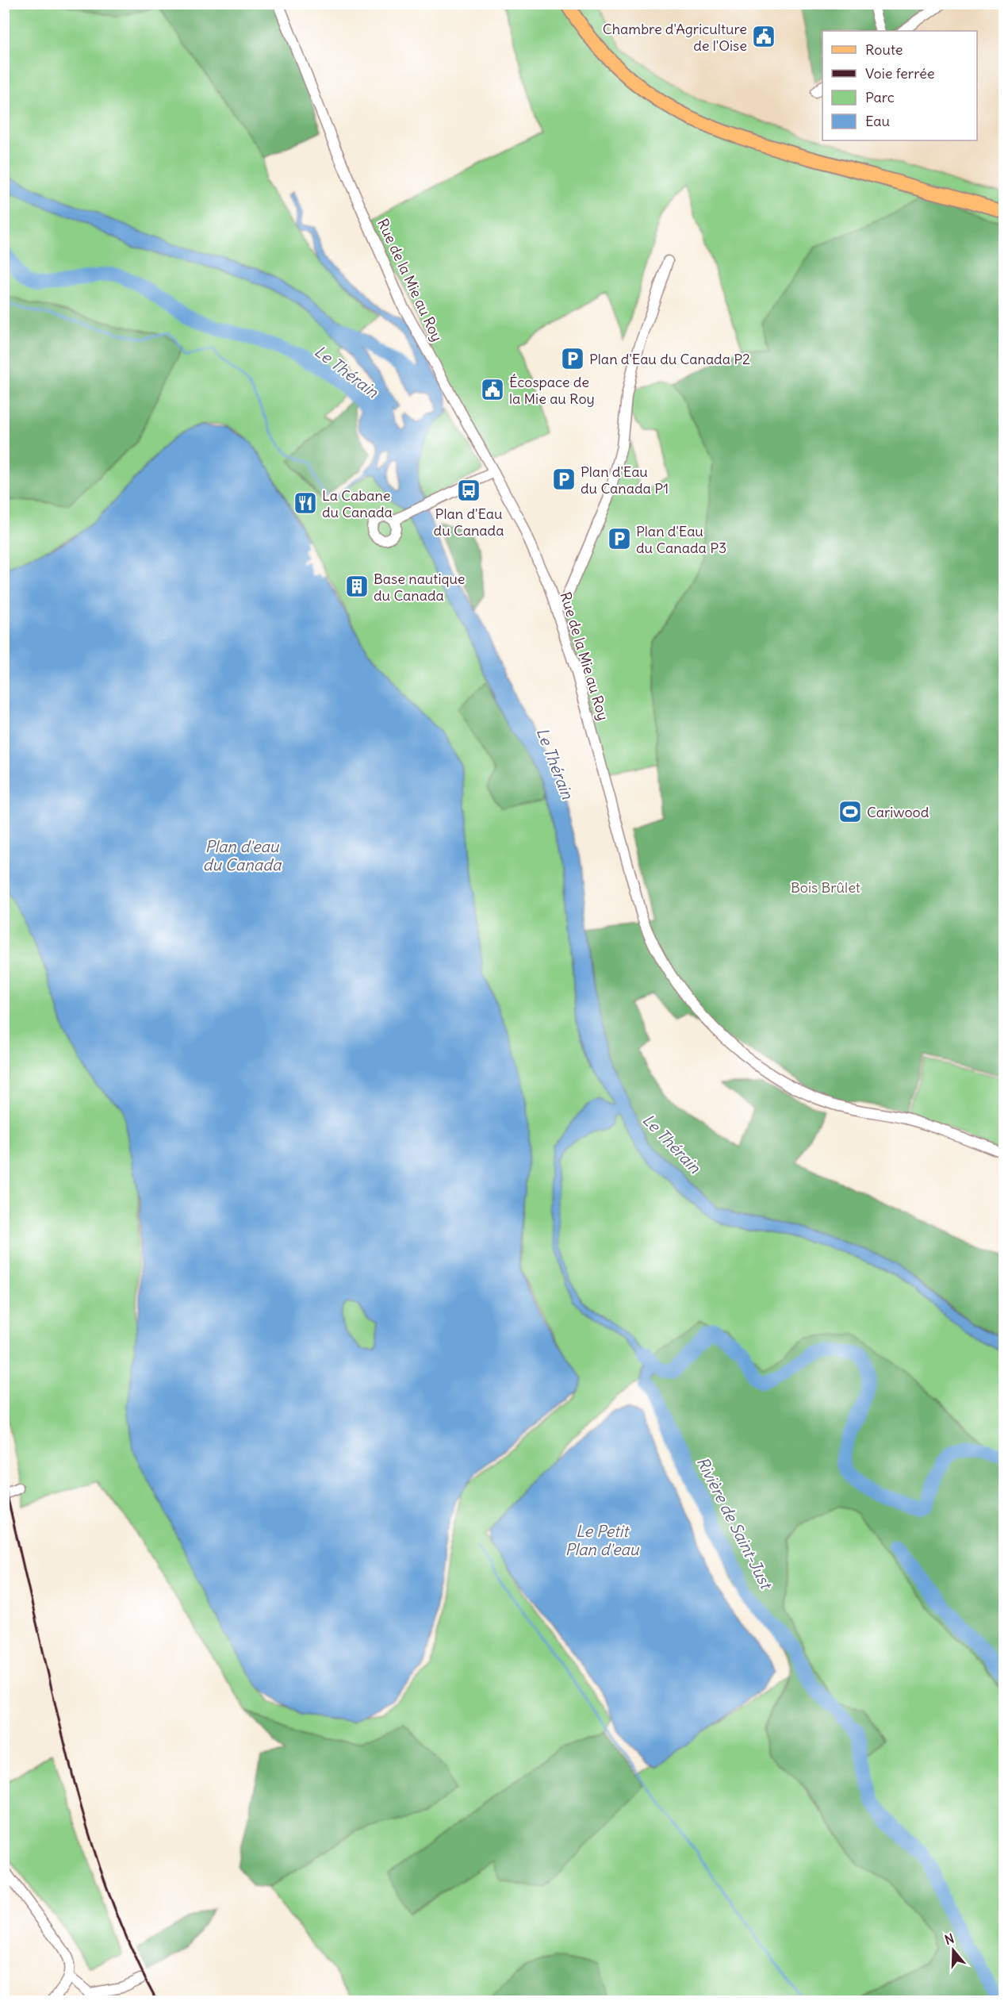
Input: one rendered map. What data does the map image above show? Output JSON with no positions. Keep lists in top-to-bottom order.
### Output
{
  "streets": {
    "street": ["Rue de la Mie au Roy"]
  },
  "water": [
    "Le Thérain",
    "Plan d'eau du Canada",
    "Rivière de Saint-Just",
    "Le Petit Plan d'eau"
  ],
  "parks": ["Bois Brûlet"],
  "places": {
    "public building": ["Chambre d'Agriculture de l'Oise", "Écospace de la Mie au Roy"],
    "parking": ["Plan d'Eau du Canada P2", "Plan d'Eau du Canada P1", "Plan d'Eau du Canada P3"],
    "bus stop": ["Plan d'Eau du Canada"],
    "restaurant": ["La Cabane du Canada"],
    "building": ["Base nautique du Canada"],
    "sports": ["Cariwood"]
  },
  "legend": [
    "Route",
    "Voie ferrée",
    "Parc",
    "Eau"
  ],
  "north": "top"
}
